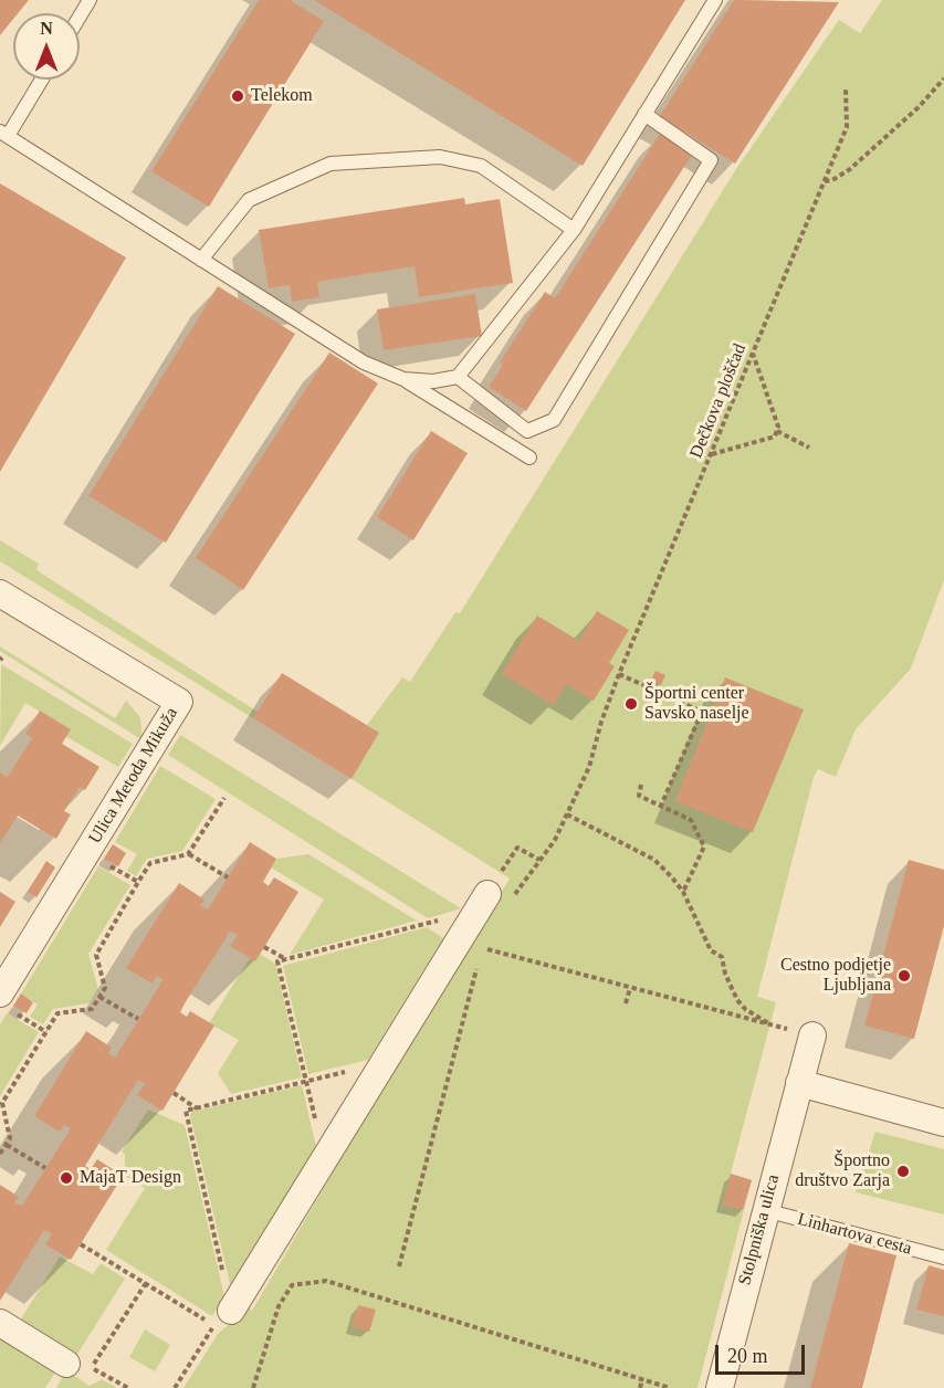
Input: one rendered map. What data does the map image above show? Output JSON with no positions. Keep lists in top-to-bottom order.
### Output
{
  "streets": {
    "street": ["Ulica Metoda Mikuža", "Stolpniška ulica"],
    "lane": ["Linhartova cesta"],
    "path": ["Dečkova ploščad"]
  },
  "crossings": [
    ["Stolpniška ulica", "Linhartova cesta"]
  ],
  "places": [
    "Telekom",
    "Športni center Savsko naselje",
    "Cestno podjetje Ljubljana",
    "Športno društvo Zarja",
    "MajaT Design"
  ],
  "scale_bar": "20 m",
  "north": "top"
}
